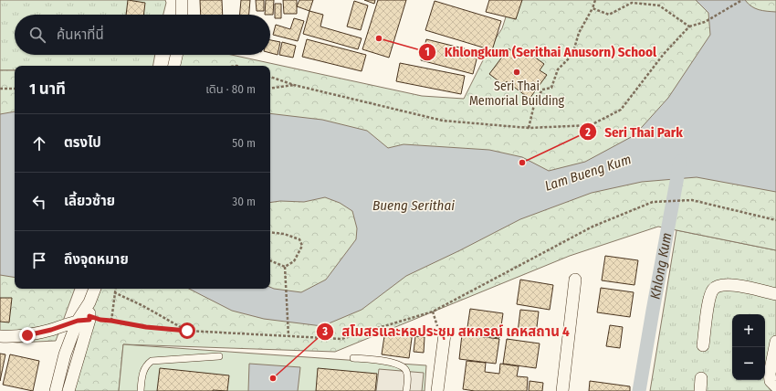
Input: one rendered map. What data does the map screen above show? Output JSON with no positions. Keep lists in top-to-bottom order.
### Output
{
  "water": ["Lam Bueng Kum", "Bueng Serithai", "Khlong Kum"],
  "places": [
    "Khlongkum (Serithai Anusorn) School",
    "Seri Thai Memorial Building",
    "Seri Thai Park",
    "สโมสรและหอประชุม สหกรณ์ เคหสถาน 4"
  ],
  "page": {
    "search": "ค้นหาที่นี่",
    "heading": ["1 นาที", "เดิน · 80 m"],
    "list": [
      ["ตรงไป", "50 m"],
      ["เลี้ยวซ้าย", "30 m"],
      "ถึงจุดหมาย"
    ],
    "map_buttons": ["+", "−"]
  }
}
